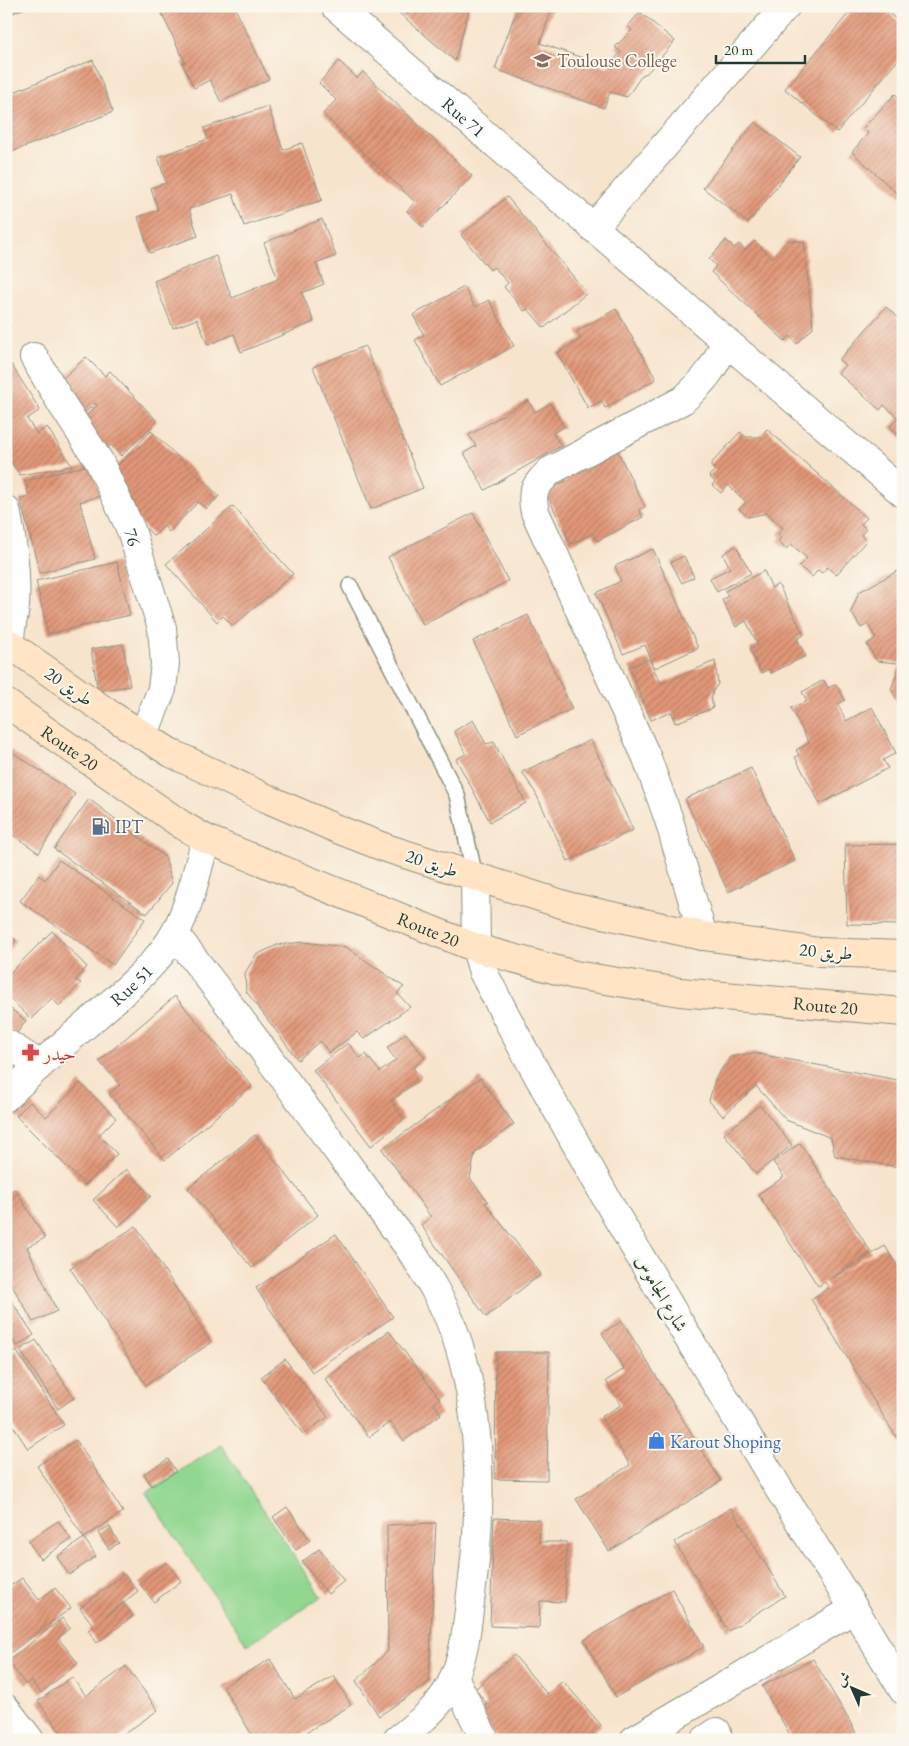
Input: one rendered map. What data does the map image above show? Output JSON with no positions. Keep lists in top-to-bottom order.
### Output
{
  "streets": {
    "main road": ["طريق 20", "Route 20"],
    "street": [
      "Rue 71",
      "76",
      "Rue 51",
      "شارع الجاموس"
    ]
  },
  "crossings": [
    ["76", "طريق 20"],
    ["طريق 20", "شارع الجاموس"],
    ["Route 20", "Rue 51"],
    ["Route 20", "شارع الجاموس"]
  ],
  "places": {
    "school or university": ["Toulouse College"],
    "fuel station": ["IPT"],
    "pharmacy": ["حيدر"],
    "shop": ["Karout Shoping"]
  },
  "scale_bar": "20 m",
  "north": "top left"
}
